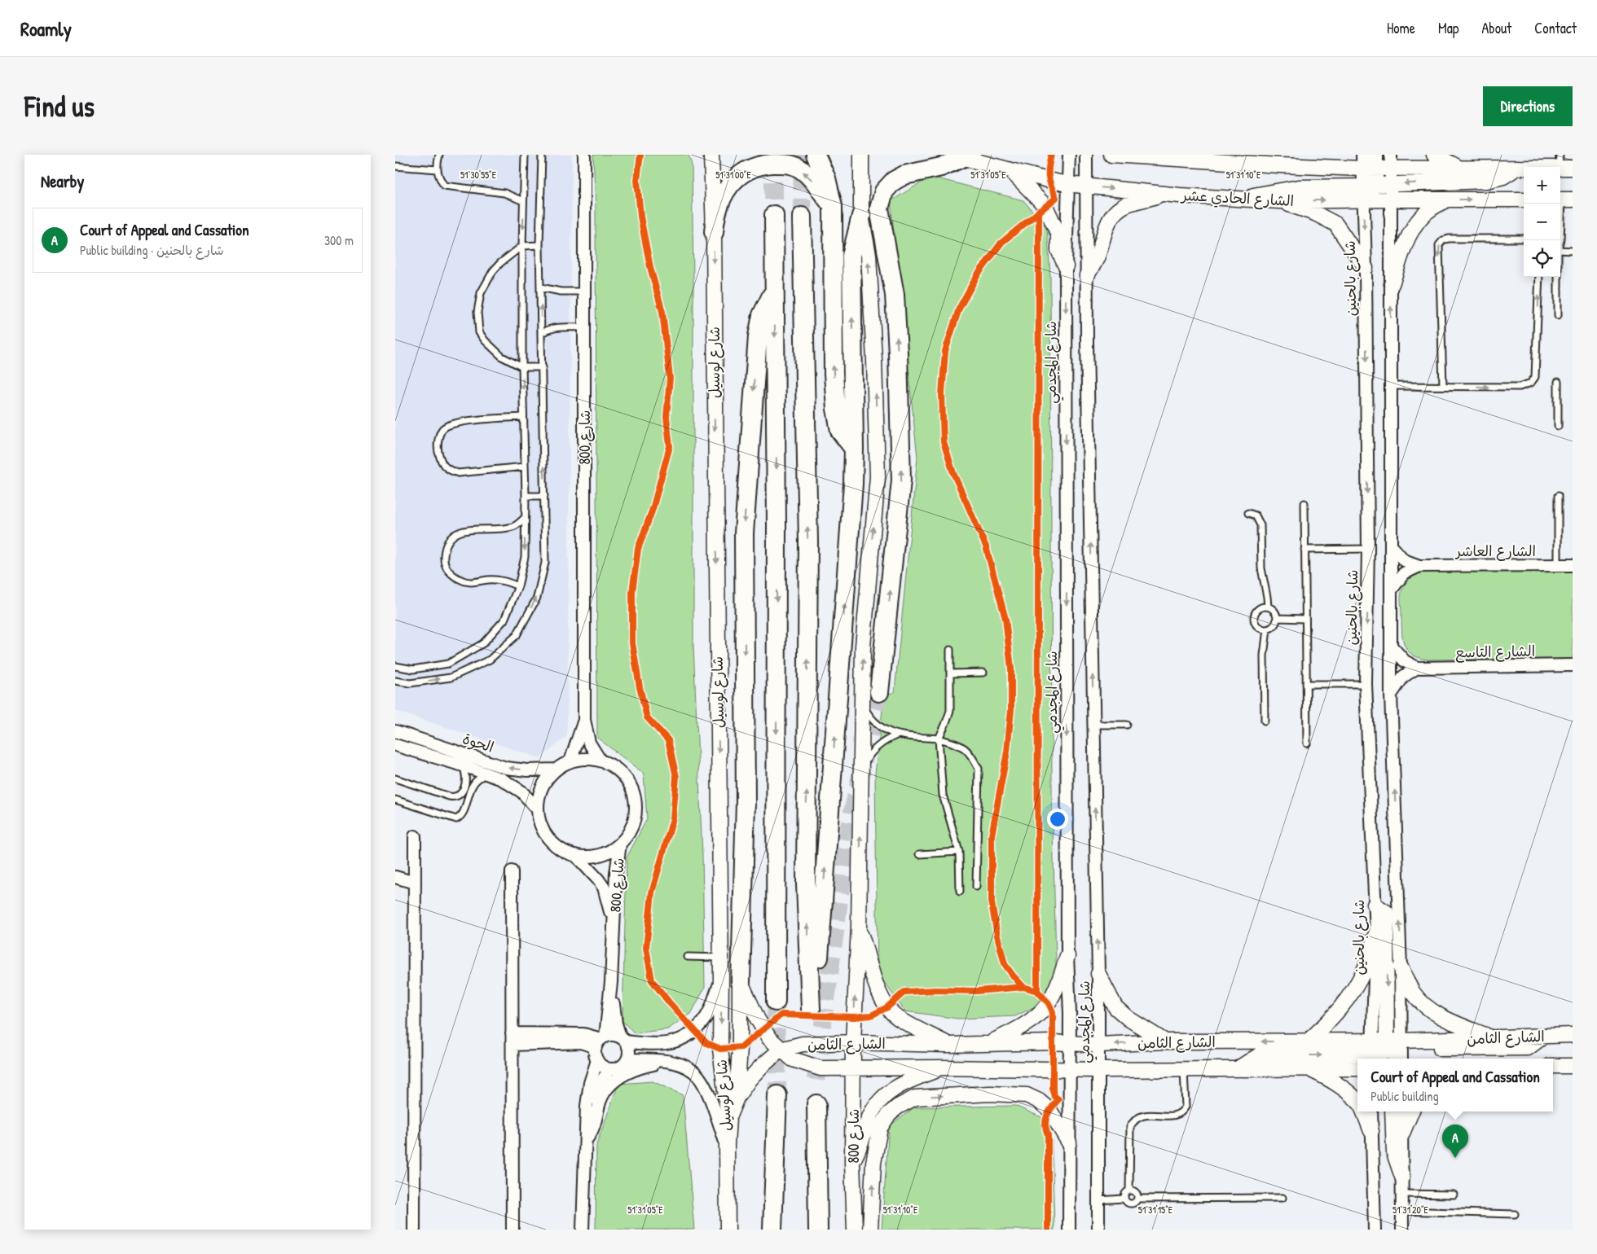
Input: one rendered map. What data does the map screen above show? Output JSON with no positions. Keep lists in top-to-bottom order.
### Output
{
  "streets": {
    "street": [
      "الشارع الحادي عشر",
      "شارع بالحنين",
      "شارع لوسيل",
      "شارع المجدمي",
      "شارع 800",
      "الشارع العاشر",
      "الشارع التاسع",
      "الحوة",
      "الشارع الثامن"
    ]
  },
  "crossings": [
    ["الشارع الحادي عشر", "شارع بالحنين"],
    ["الشارع الحادي عشر", "شارع المجدمي"],
    ["شارع بالحنين", "الشارع الثامن"],
    ["شارع لوسيل", "الشارع الثامن"],
    ["شارع المجدمي", "الشارع الثامن"],
    ["شارع 800", "الحوة"],
    ["شارع 800", "الشارع الثامن"]
  ],
  "one_way": ["شارع لوسيل"],
  "page": {
    "header": "Roamly",
    "nav": [
      "Home",
      "Map",
      "About",
      "Contact"
    ],
    "buttons": "Directions",
    "title": "Find us",
    "heading": "Nearby",
    "map_buttons": ["+", "−"],
    "list": [
      {
        "mark": "A",
        "name": "Court of Appeal and Cassation",
        "note": "Public building · شارع بالحنين",
        "value": "300 m"
      }
    ],
    "popup": ["Court of Appeal and Cassation", "Public building"],
    "pins": "A"
  },
  "coordinates": [
    "51°30'55\"E",
    "51°31'00\"E",
    "51°31'05\"E",
    "51°31'10\"E",
    "51°31'15\"E",
    "51°31'20\"E"
  ]
}
